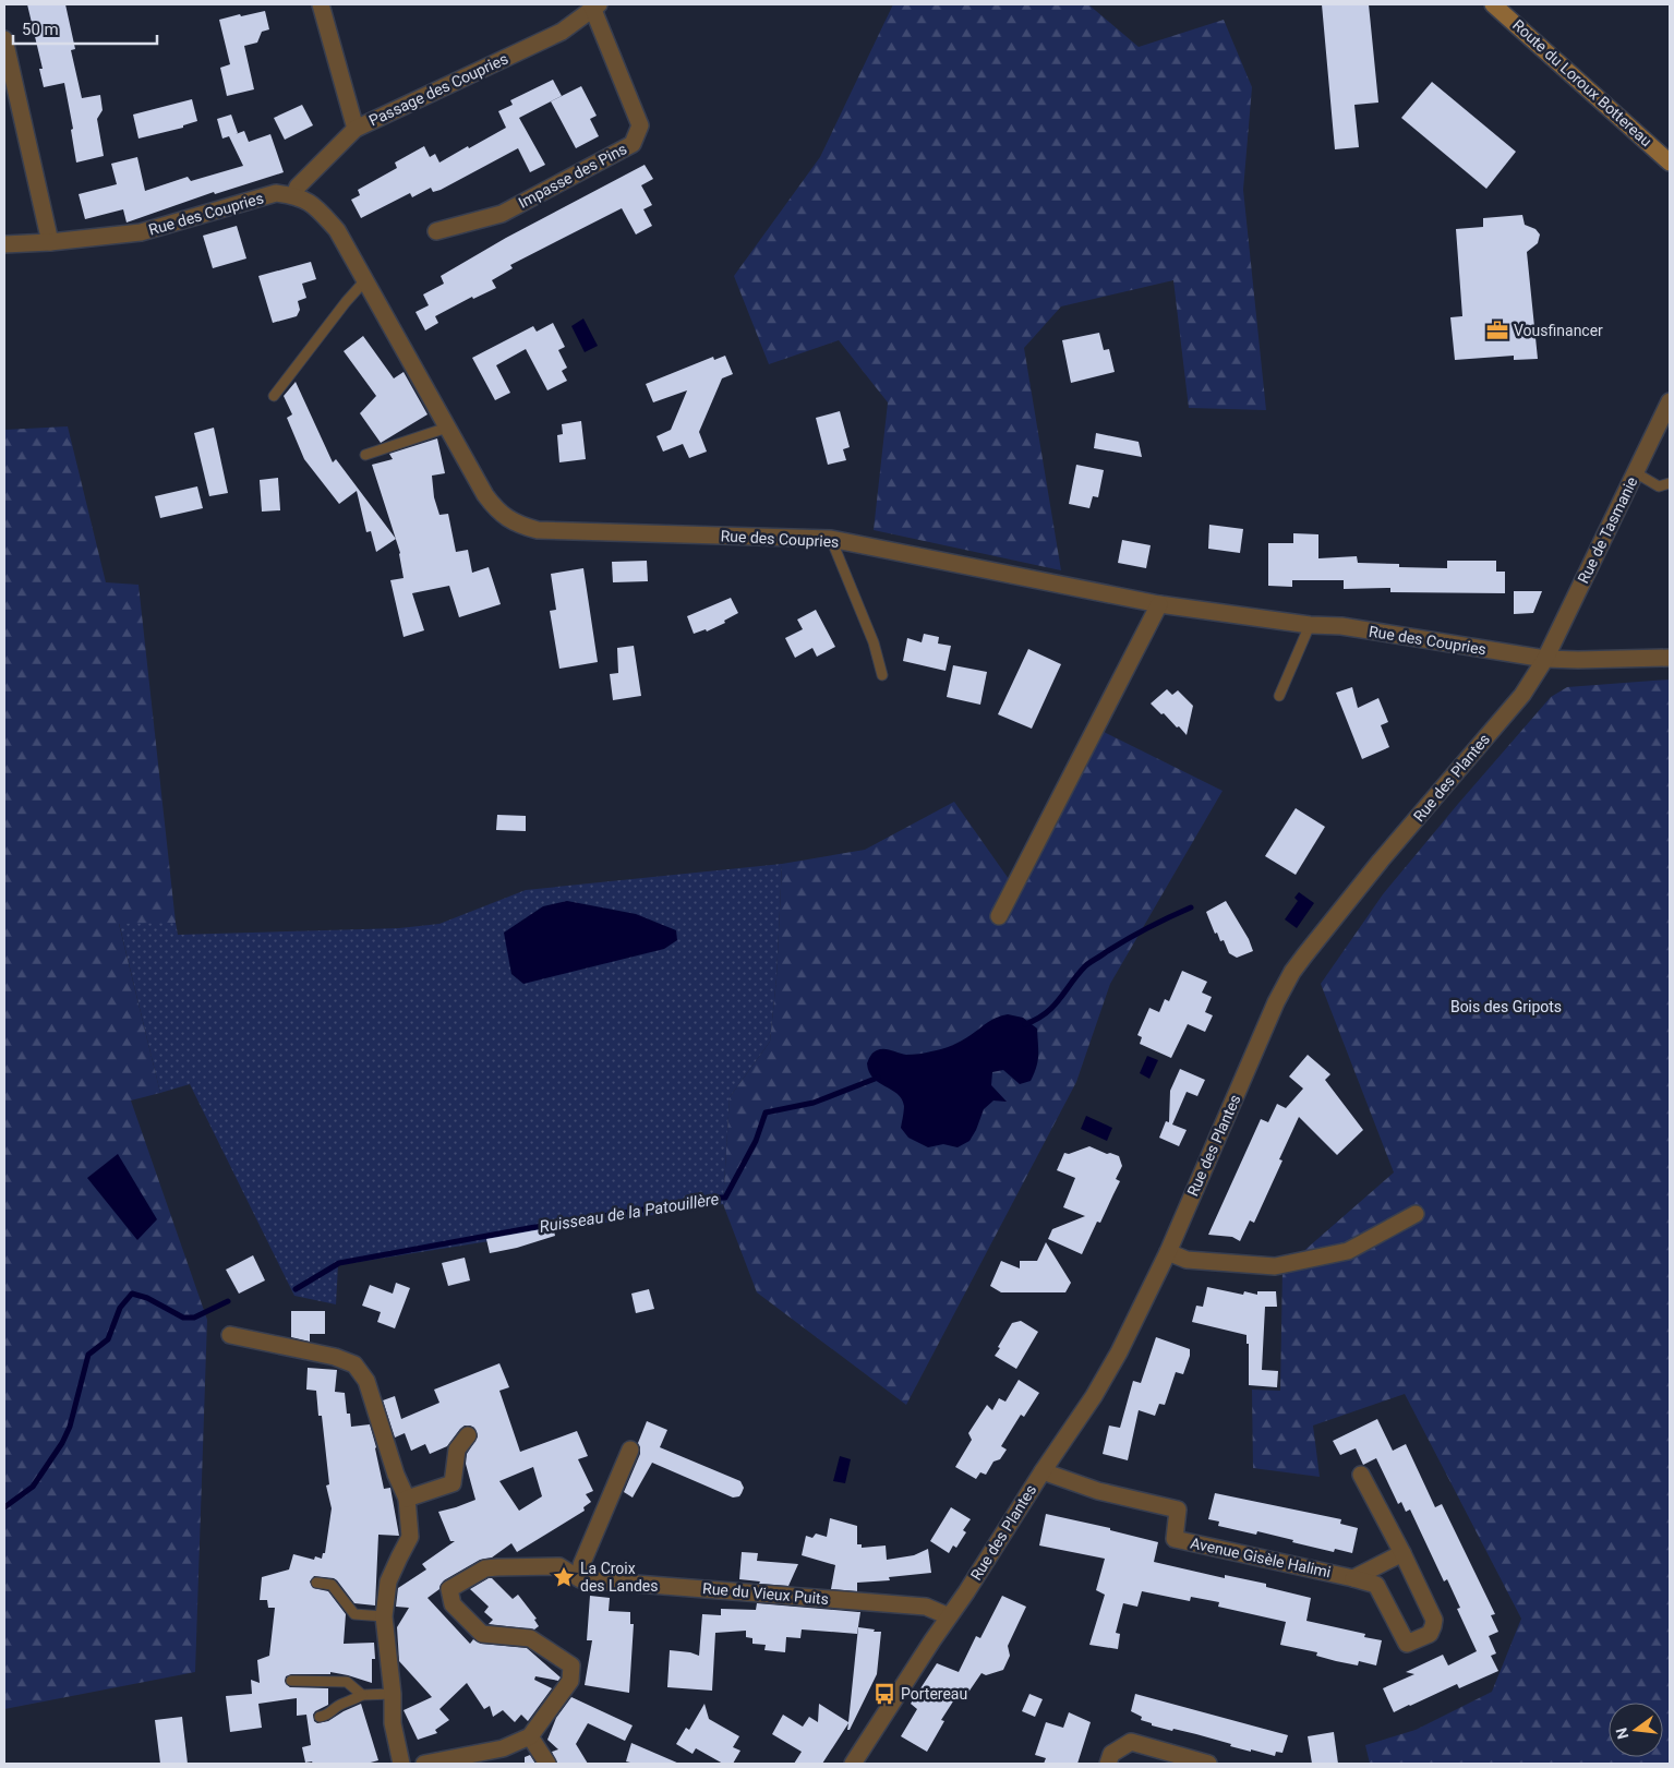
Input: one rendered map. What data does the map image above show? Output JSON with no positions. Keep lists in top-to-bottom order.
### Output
{
  "streets": {
    "main road": ["Route du Loroux Bottereau"],
    "street": [
      "Passage des Coupries",
      "Impasse des Pins",
      "Rue des Coupries",
      "Rue de Tasmanie",
      "Rue des Plantes",
      "Avenue Gisèle Halimi",
      "Rue du Vieux Puits"
    ]
  },
  "crossings": [
    ["Passage des Coupries", "Impasse des Pins"],
    ["Passage des Coupries", "Rue des Coupries"],
    ["Rue des Coupries", "Rue de Tasmanie"],
    ["Rue des Coupries", "Rue des Plantes"],
    ["Rue de Tasmanie", "Rue des Plantes"],
    ["Rue des Plantes", "Avenue Gisèle Halimi"],
    ["Rue des Plantes", "Rue du Vieux Puits"]
  ],
  "water": ["Ruisseau de la Patouillère"],
  "parks": ["Bois des Gripots"],
  "places": {
    "office": ["Vousfinancer"],
    "place": ["La Croix des Landes"],
    "bus stop": ["Portereau"]
  },
  "scale_bar": "50 m",
  "north": "left"
}
